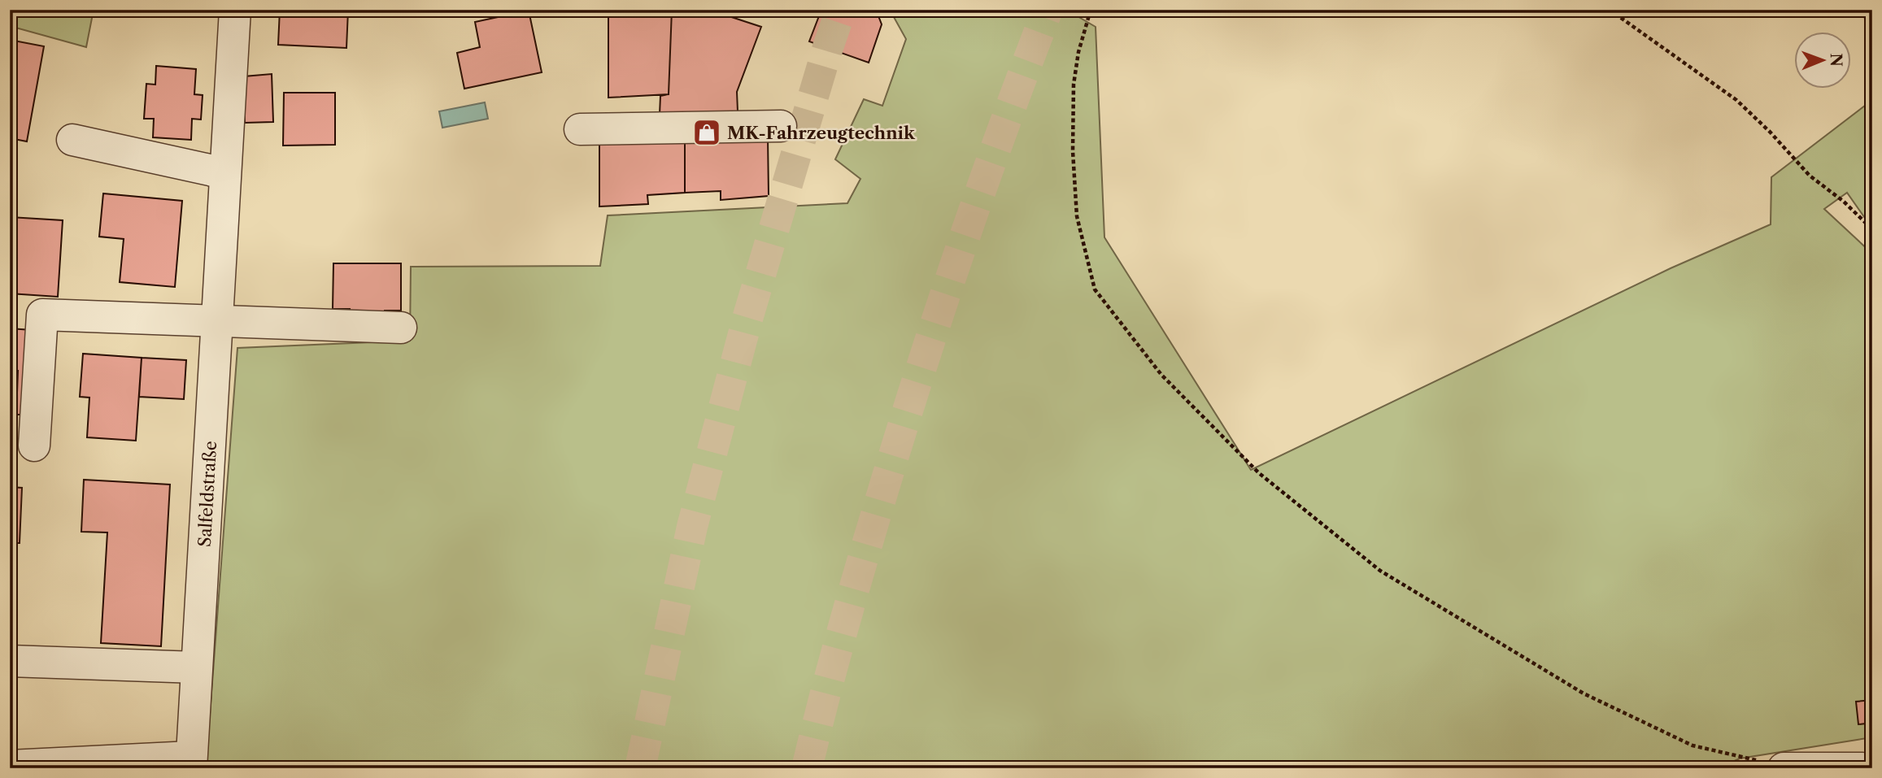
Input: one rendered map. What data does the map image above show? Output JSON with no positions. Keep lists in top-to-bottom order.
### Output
{
  "streets": {
    "street": ["Salfeldstraße"]
  },
  "places": {
    "shop": ["MK-Fahrzeugtechnik"]
  },
  "north": "right"
}
